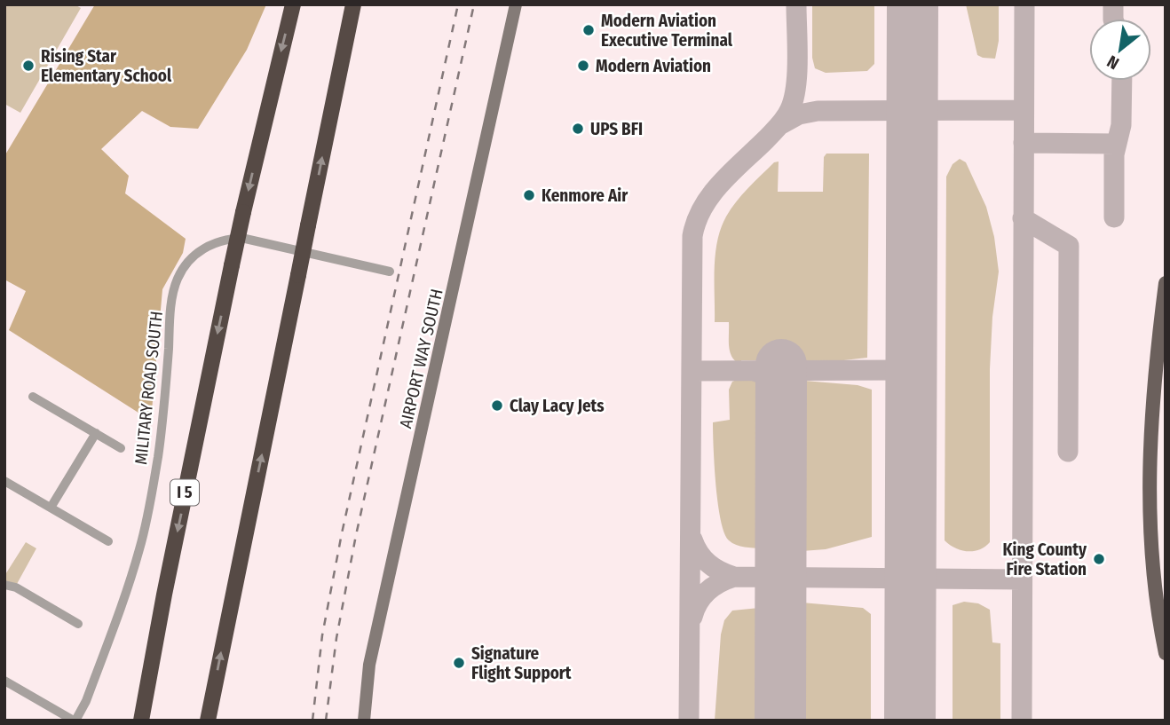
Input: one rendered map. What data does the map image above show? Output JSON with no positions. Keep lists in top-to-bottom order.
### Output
{
  "streets": {
    "highway": ["I 5"],
    "main road": ["AIRPORT WAY SOUTH"],
    "street": ["MILITARY ROAD SOUTH"]
  },
  "places": [
    "Modern Aviation Executive Terminal",
    "Rising Star Elementary School",
    "Modern Aviation",
    "UPS BFI",
    "Kenmore Air",
    "Clay Lacy Jets",
    "King County Fire Station",
    "Signature Flight Support"
  ],
  "north": "bottom left"
}
